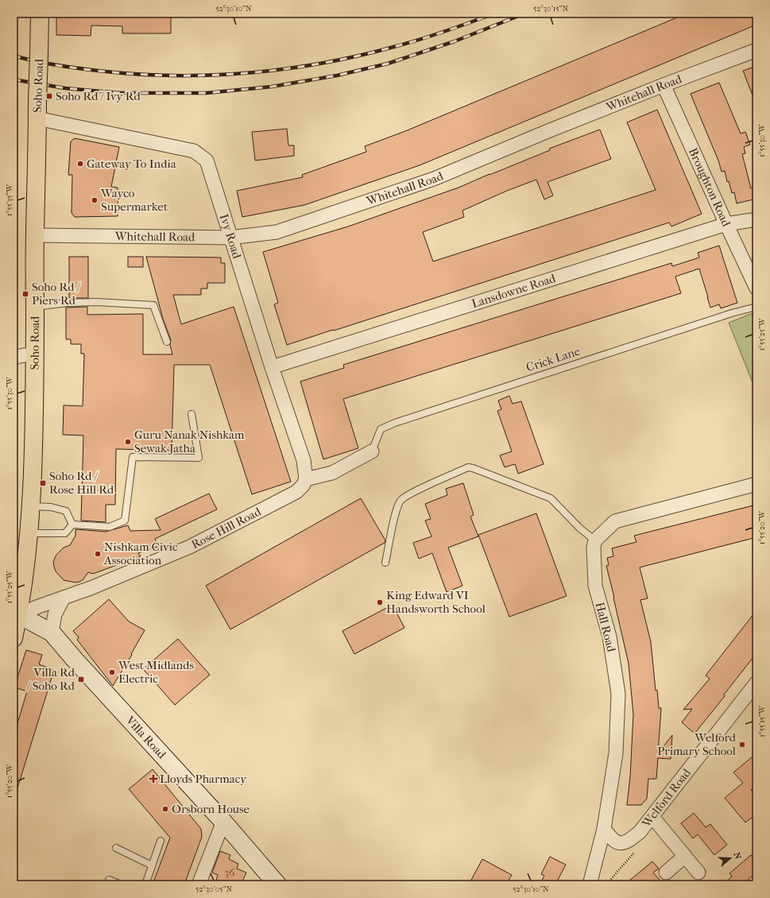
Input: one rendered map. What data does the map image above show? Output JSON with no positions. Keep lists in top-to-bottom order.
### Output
{
  "streets": {
    "highway": ["Soho Road"],
    "main road": ["Villa Road"],
    "street": [
      "Whitehall Road",
      "Broughton Road",
      "Ivy Road",
      "Lansdowne Road",
      "Rose Hill Road",
      "Hall Road",
      "Welford Road"
    ],
    "lane": ["Crick Lane"]
  },
  "crossings": [
    ["Soho Road", "Whitehall Road"],
    ["Soho Road", "Ivy Road"],
    ["Soho Road", "Rose Hill Road"],
    ["Soho Road", "Villa Road"],
    ["Whitehall Road", "Broughton Road"],
    ["Whitehall Road", "Ivy Road"],
    ["Broughton Road", "Lansdowne Road"],
    ["Ivy Road", "Lansdowne Road"],
    ["Ivy Road", "Rose Hill Road"],
    ["Rose Hill Road", "Villa Road"],
    ["Hall Road", "Welford Road"]
  ],
  "places": {
    "transit": [
      "Soho Rd / Ivy Rd",
      "Soho Rd / Piers Rd",
      "Soho Rd / Rose Hill Rd",
      "Villa Rd / Soho Rd"
    ],
    "other": [
      "Gateway To India",
      "Wayco Supermarket",
      "Guru Nanak Nishkam Sewak Jatha",
      "Nishkam Civic Association",
      "King Edward VI Handsworth School",
      "West Midlands Electric",
      "Welford Primary School",
      "Orsborn House"
    ],
    "health": ["Lloyds Pharmacy"]
  },
  "house_numbers": ["36"],
  "north": "right",
  "coordinates": [
    "52°30'10\"N",
    "52°30'15\"N",
    "1°55'30\"W",
    "1°55'35\"W",
    "1°55'25\"W",
    "1°55'20\"W",
    "1°55'15\"W",
    "52°30'05\"N"
  ]
}
